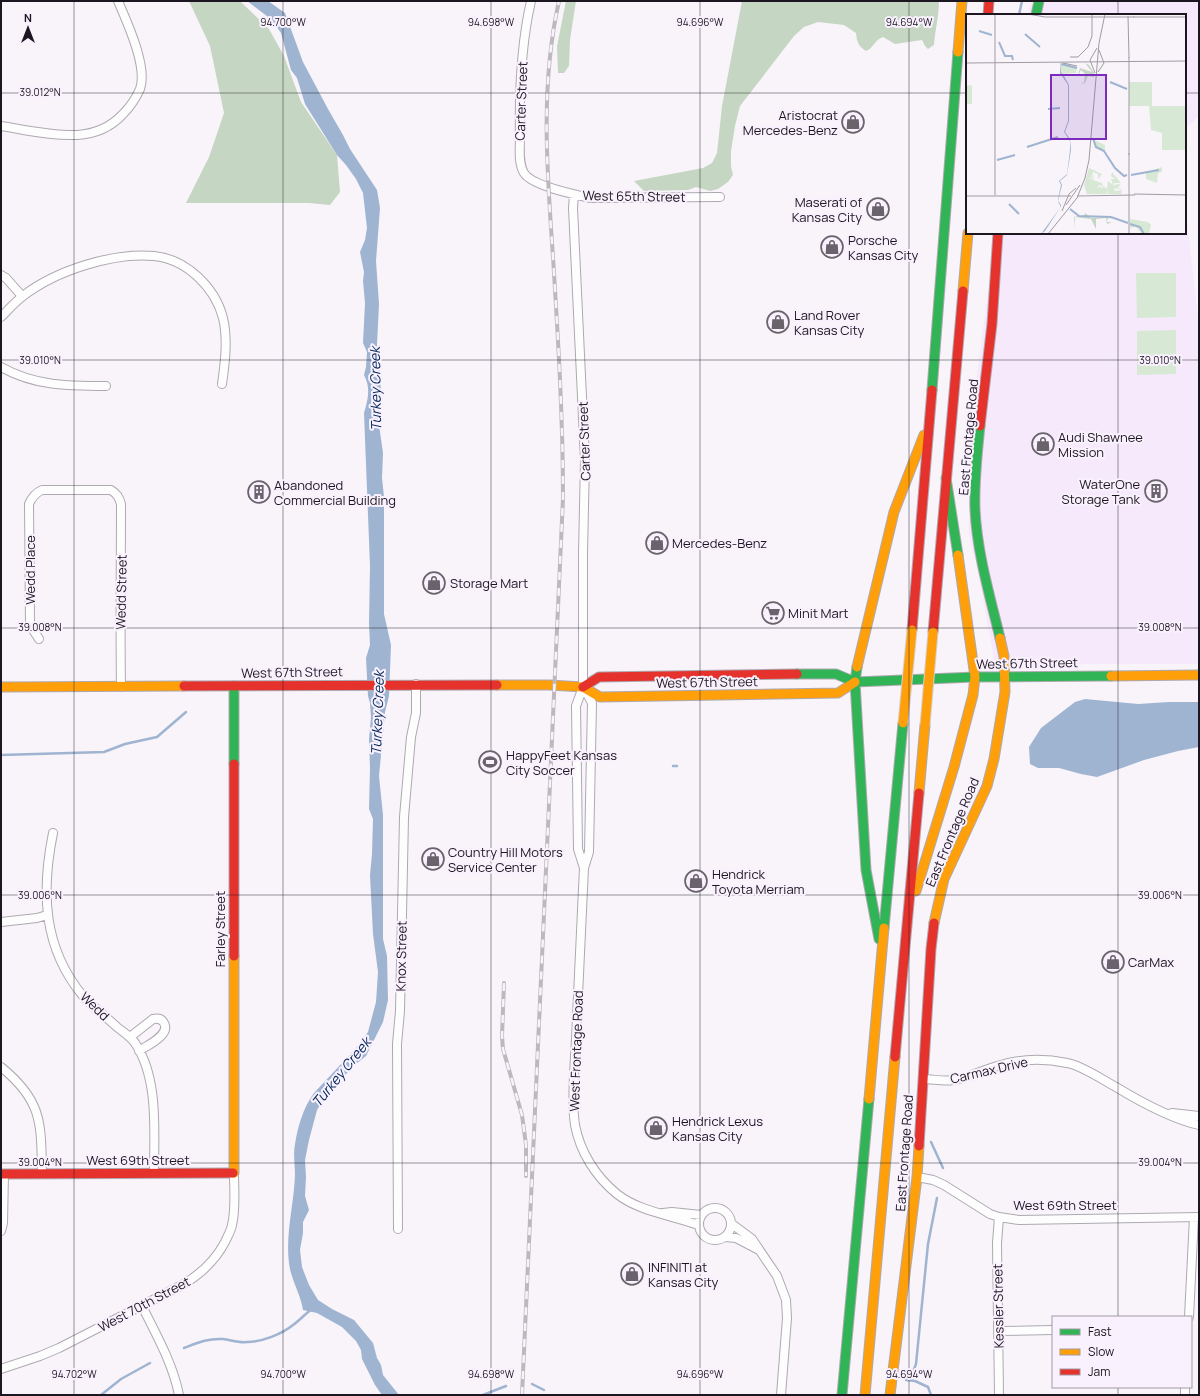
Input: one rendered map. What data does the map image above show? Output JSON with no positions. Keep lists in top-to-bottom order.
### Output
{
  "streets": {
    "main road": [
      "East Frontage Road",
      "West 67th Street",
      "Farley Street",
      "West 69th Street"
    ],
    "street": [
      "Carter Street",
      "West 65th Street",
      "Wedd Place",
      "Wedd Street",
      "Knox Street",
      "Wedd",
      "West Frontage Road",
      "Carmax Drive",
      "West 70th Street",
      "Kessler Street"
    ]
  },
  "crossings": [
    ["Carter Street", "West 65th Street"],
    ["Carter Street", "West 67th Street"],
    ["Carter Street", "West Frontage Road"],
    ["East Frontage Road", "West 67th Street"],
    ["East Frontage Road", "Carmax Drive"],
    ["East Frontage Road", "West 69th Street"],
    ["Wedd Place", "Wedd Street"],
    ["Wedd Street", "West 67th Street"],
    ["West 67th Street", "Farley Street"],
    ["West 67th Street", "Knox Street"],
    ["West 67th Street", "West Frontage Road"],
    ["Farley Street", "West 69th Street"],
    ["Farley Street", "West 70th Street"],
    ["Wedd", "West 69th Street"],
    ["West 69th Street", "West 70th Street"],
    ["West 69th Street", "Kessler Street"]
  ],
  "water": ["Turkey Creek"],
  "places": {
    "shop": [
      "Aristocrat Mercedes-Benz",
      "Maserati of Kansas City",
      "Porsche Kansas City",
      "Land Rover Kansas City",
      "Audi Shawnee Mission",
      "Mercedes-Benz",
      "Storage Mart",
      "Country Hill Motors Service Center",
      "Hendrick Toyota Merriam",
      "CarMax",
      "Hendrick Lexus Kansas City",
      "INFINITI at Kansas City"
    ],
    "building": ["WaterOne Storage Tank", "Abandoned Commercial Building"],
    "supermarket": ["Minit Mart"],
    "sports": ["HappyFeet Kansas City Soccer"]
  },
  "legend": ["Fast", "Slow", "Jam"],
  "north": "top",
  "coordinates": [
    "94.700°W",
    "94.698°W",
    "94.696°W",
    "94.694°W",
    "39.012°N",
    "39.010°N",
    "39.008°N",
    "39.006°N",
    "39.004°N",
    "94.702°W"
  ]
}
